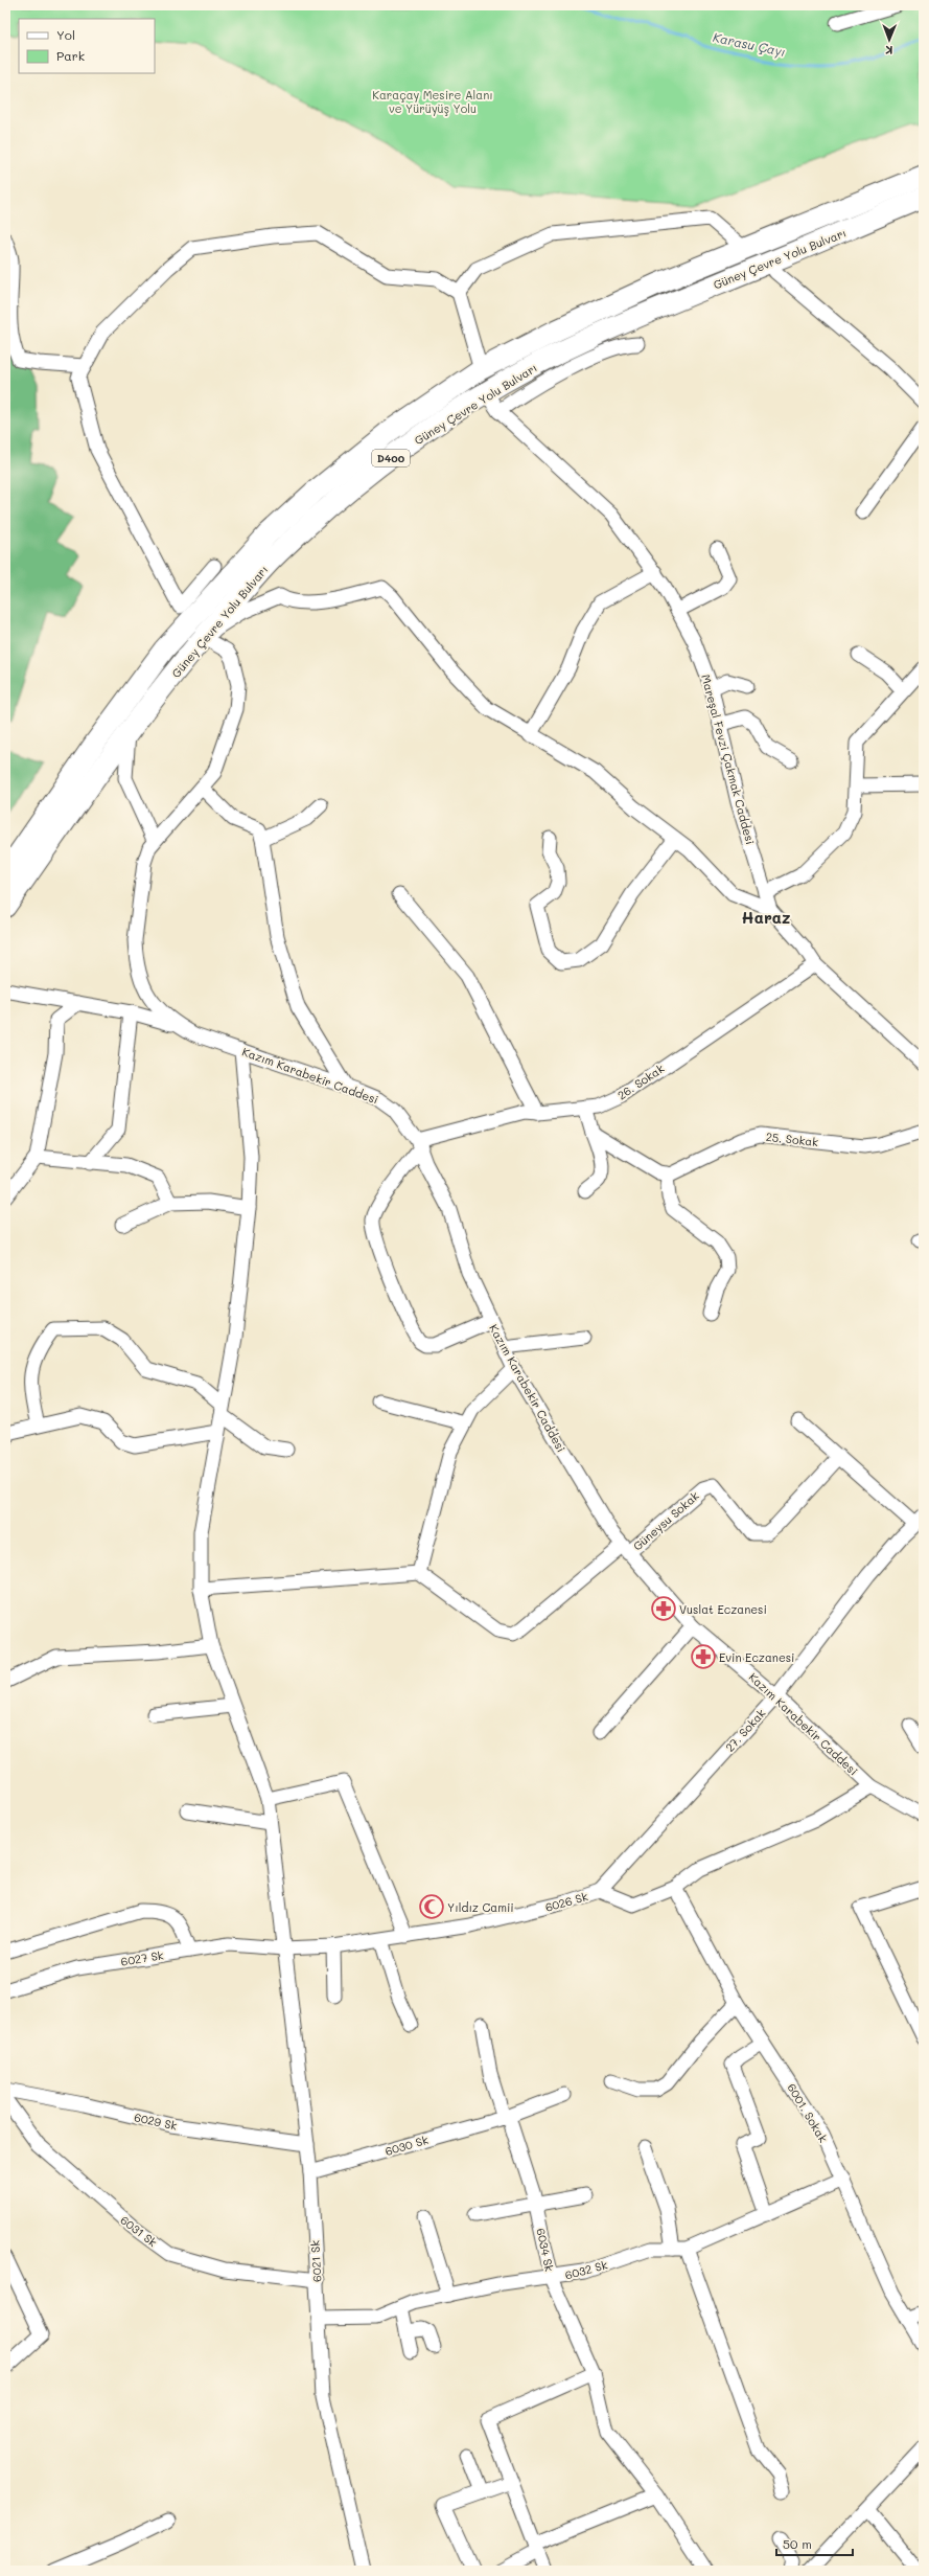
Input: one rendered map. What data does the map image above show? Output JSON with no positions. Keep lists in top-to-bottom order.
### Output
{
  "streets": {
    "highway": ["Güney Çevre Yolu Bulvarı", "D400"],
    "street": [
      "Mareşal Fevzi Çakmak Caddesi",
      "Kazım Karabekir Caddesi",
      "26. Sokak",
      "25. Sokak",
      "Güneysu Sokak",
      "27. Sokak",
      "6026 Sk",
      "6027 Sk",
      "6001. Sokak",
      "6029 Sk",
      "6030 Sk",
      "6031 Sk",
      "6034 Sk",
      "6021 Sk",
      "6032 Sk"
    ]
  },
  "crossings": [
    ["Güney Çevre Yolu Bulvarı", "Mareşal Fevzi Çakmak Caddesi"],
    ["Güney Çevre Yolu Bulvarı", "Kazım Karabekir Caddesi"],
    ["Mareşal Fevzi Çakmak Caddesi", "26. Sokak"],
    ["Kazım Karabekir Caddesi", "26. Sokak"],
    ["Kazım Karabekir Caddesi", "Güneysu Sokak"],
    ["Kazım Karabekir Caddesi", "27. Sokak"],
    ["Kazım Karabekir Caddesi", "6026 Sk"],
    ["Kazım Karabekir Caddesi", "6021 Sk"],
    ["Güneysu Sokak", "27. Sokak"],
    ["27. Sokak", "6026 Sk"],
    ["6026 Sk", "6027 Sk"],
    ["6026 Sk", "6001. Sokak"],
    ["6026 Sk", "6021 Sk"],
    ["6027 Sk", "6021 Sk"],
    ["6001. Sokak", "6032 Sk"],
    ["6029 Sk", "6021 Sk"],
    ["6030 Sk", "6034 Sk"],
    ["6030 Sk", "6021 Sk"],
    ["6031 Sk", "6021 Sk"],
    ["6034 Sk", "6032 Sk"],
    ["6021 Sk", "6032 Sk"]
  ],
  "districts": ["Haraz"],
  "water": ["Karasu Çayı"],
  "parks": ["Karaçay Mesire Alanı ve Yürüyüş Yolu"],
  "places": {
    "pharmacy": ["Vuslat Eczanesi", "Evin Eczanesi"],
    "mosque": ["Yıldız Camii"]
  },
  "legend": ["Yol", "Park"],
  "scale_bar": "50 m",
  "north": "bottom"
}
